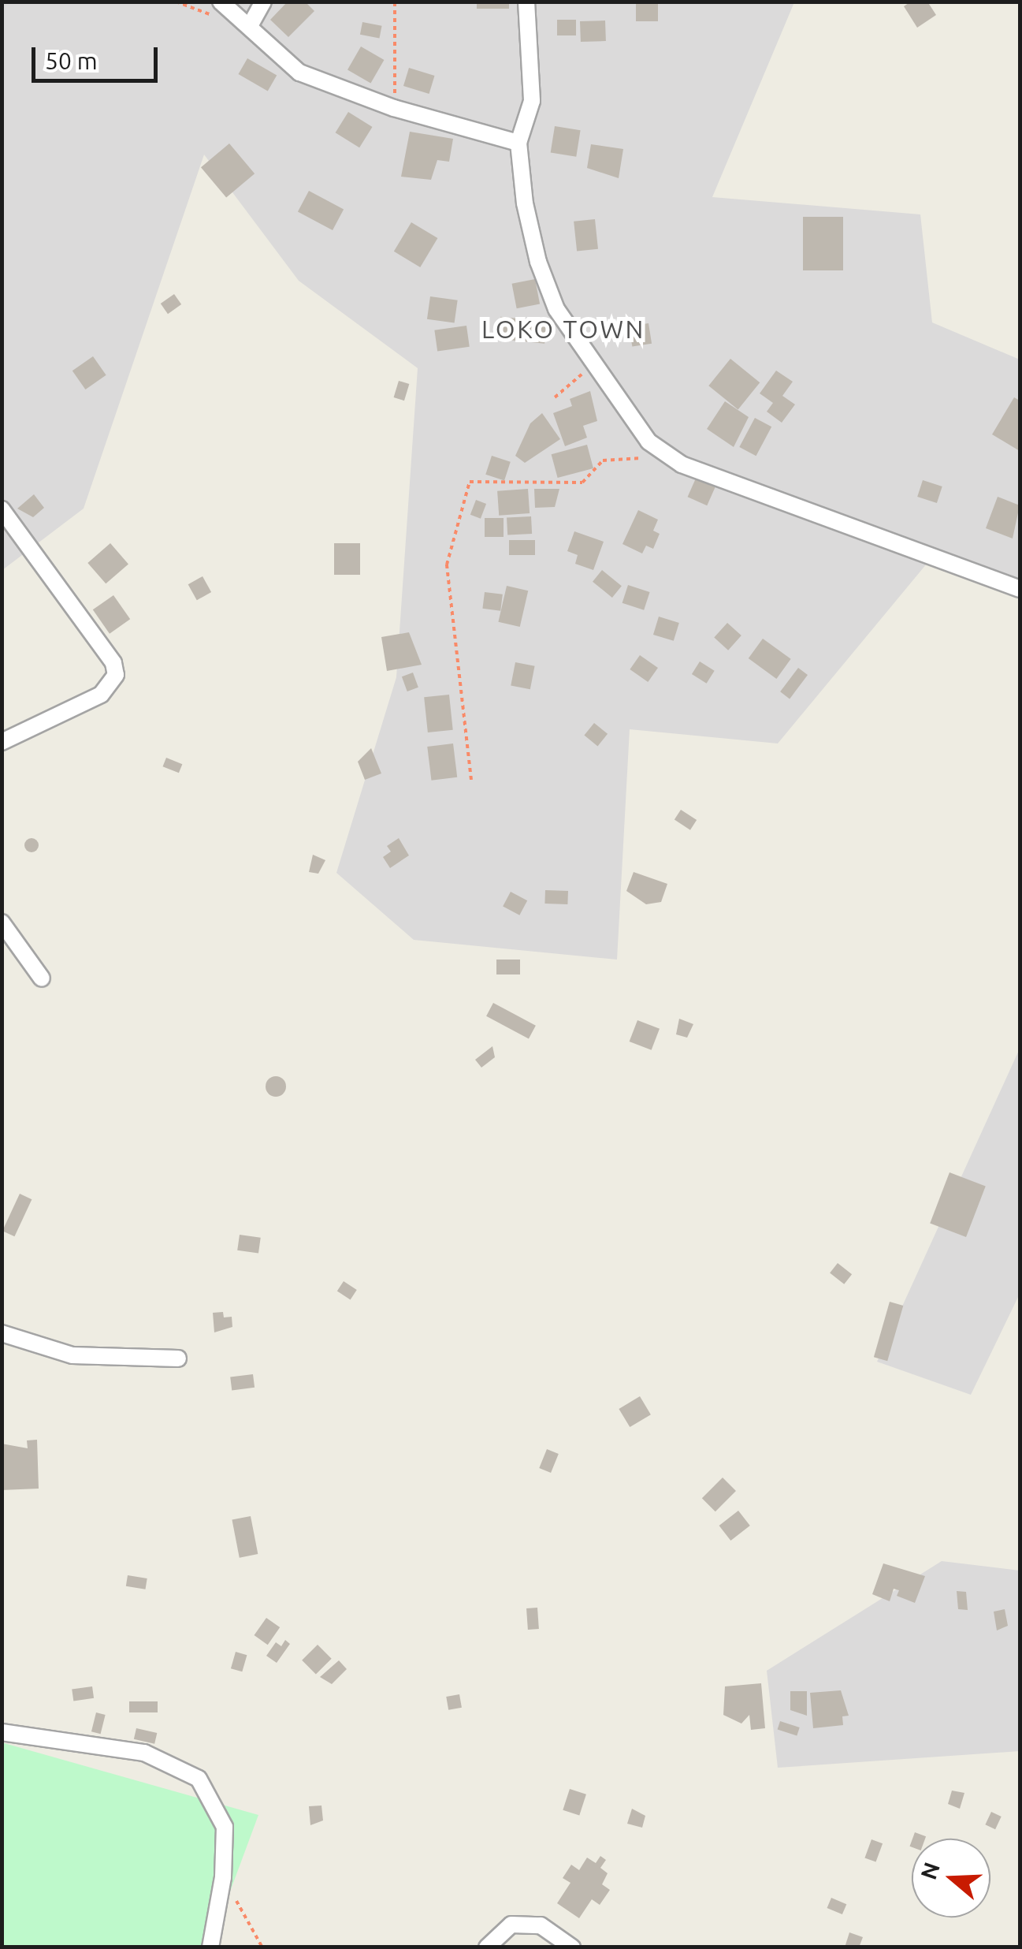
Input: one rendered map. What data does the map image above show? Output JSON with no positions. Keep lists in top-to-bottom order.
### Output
{
  "districts": ["LOKO TOWN"],
  "scale_bar": "50 m",
  "north": "left"
}
